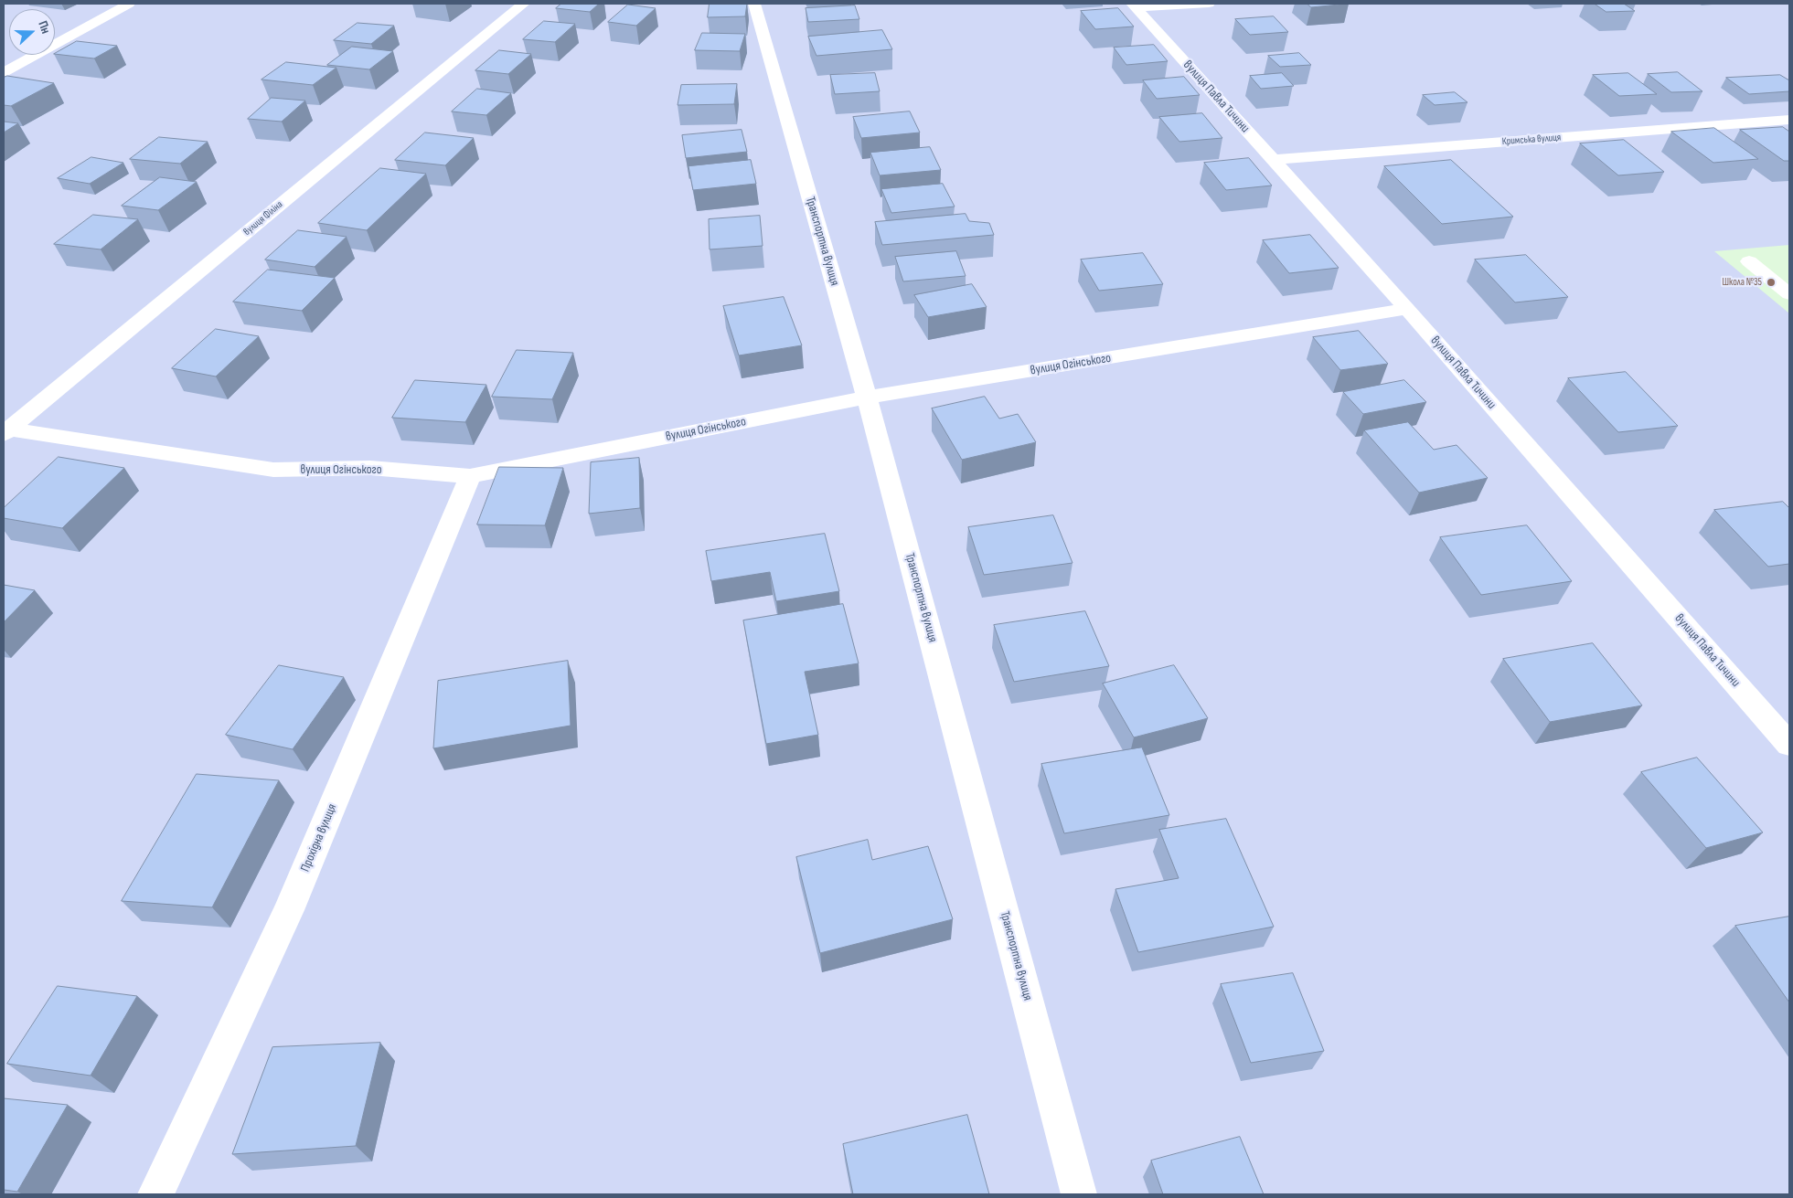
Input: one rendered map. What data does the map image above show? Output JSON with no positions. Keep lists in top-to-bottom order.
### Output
{
  "streets": {
    "street": [
      "вулиця Павла Тичини",
      "Кримська вулиця",
      "вулиця Філіна",
      "Транспортна вулиця",
      "вулиця Огінського",
      "Прохідна вулиця"
    ]
  },
  "crossings": [
    ["вулиця Павла Тичини", "Кримська вулиця"],
    ["вулиця Павла Тичини", "вулиця Огінського"],
    ["вулиця Філіна", "вулиця Огінського"],
    ["Транспортна вулиця", "вулиця Огінського"],
    ["вулиця Огінського", "Прохідна вулиця"]
  ],
  "places": ["Школа №35"],
  "north": "right"
}
